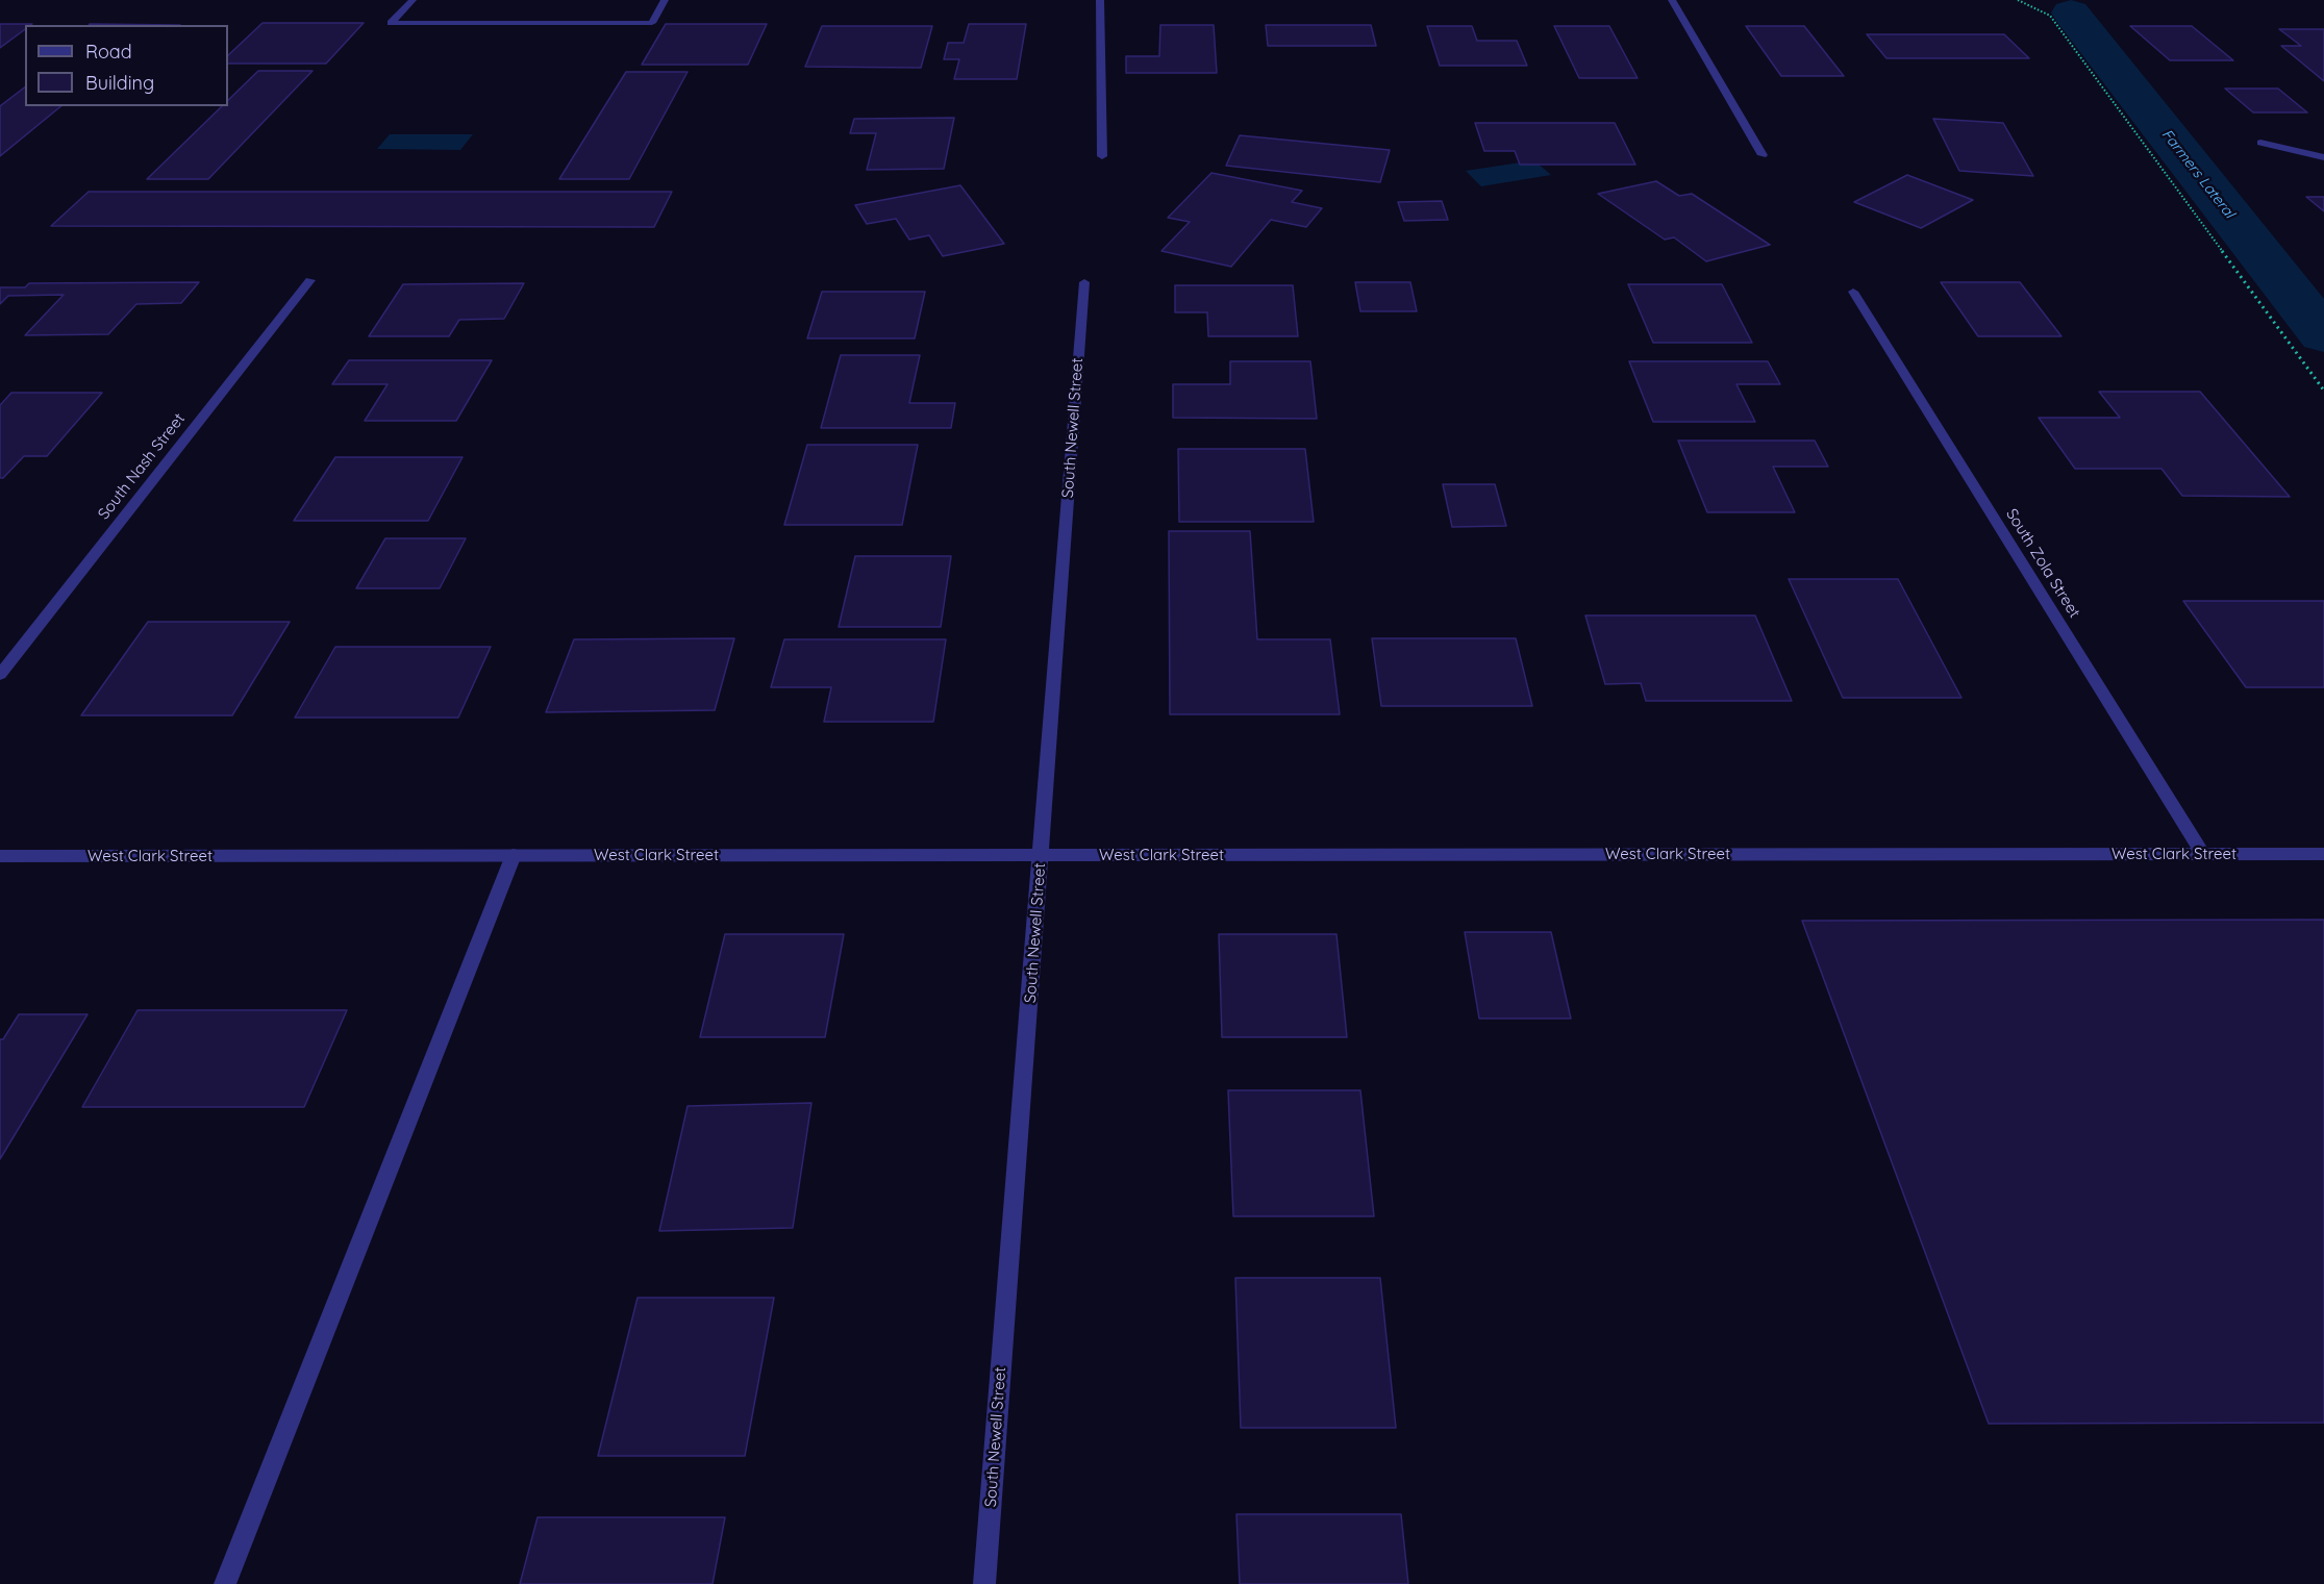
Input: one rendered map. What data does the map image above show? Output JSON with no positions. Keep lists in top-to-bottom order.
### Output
{
  "streets": {
    "street": [
      "South Newell Street",
      "South Nash Street",
      "South Zola Street",
      "West Clark Street"
    ]
  },
  "crossings": [
    ["South Newell Street", "West Clark Street"],
    ["South Zola Street", "West Clark Street"]
  ],
  "water": ["Farmers Lateral"],
  "legend": ["Road", "Building"]
}
